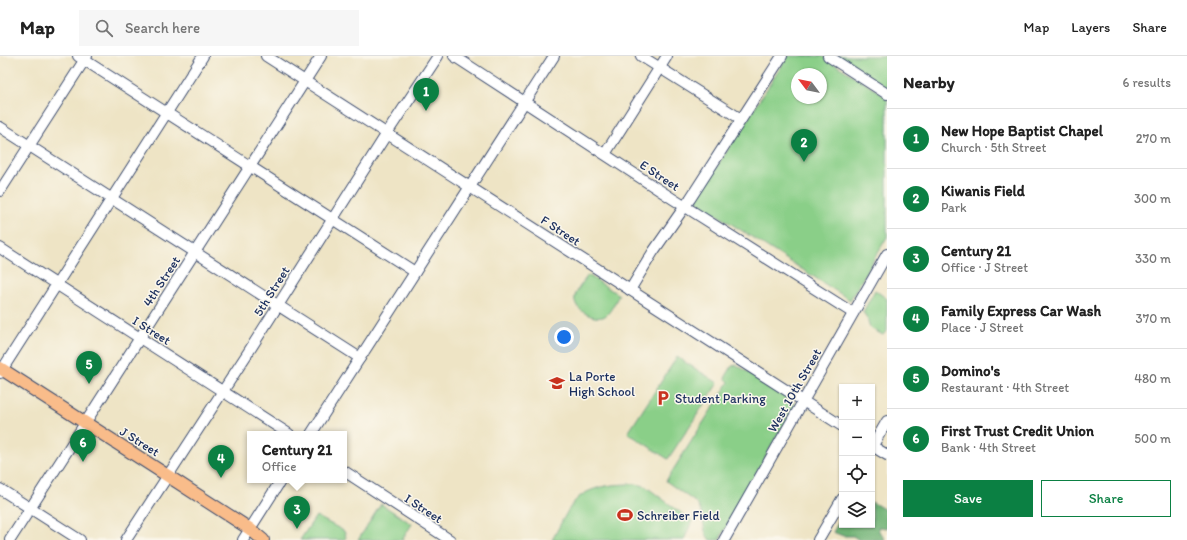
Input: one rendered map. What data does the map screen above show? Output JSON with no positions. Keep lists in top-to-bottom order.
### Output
{
  "streets": {
    "main road": ["J Street"],
    "street": [
      "E Street",
      "F Street",
      "4th Street",
      "5th Street",
      "I Street",
      "West 10th Street"
    ]
  },
  "crossings": [
    ["E Street", "West 10th Street"],
    ["F Street", "4th Street"],
    ["F Street", "5th Street"],
    ["F Street", "West 10th Street"],
    ["4th Street", "I Street"],
    ["4th Street", "J Street"],
    ["5th Street", "I Street"],
    ["5th Street", "J Street"]
  ],
  "places": {
    "school or university": ["La Porte High School"],
    "parking": ["Student Parking"],
    "sports": ["Schreiber Field"]
  },
  "north": "top left",
  "page": {
    "header": "Map",
    "search": "Search here",
    "nav": ["Map", "Layers", "Share"],
    "heading": ["Nearby", "6 results"],
    "pins": [
      "1",
      "2",
      "5",
      "6",
      "4",
      "3"
    ],
    "list": [
      {
        "mark": "1",
        "name": "New Hope Baptist Chapel",
        "note": "Church · 5th Street",
        "value": "270 m"
      },
      {
        "mark": "2",
        "name": "Kiwanis Field",
        "note": "Park",
        "value": "300 m"
      },
      {
        "mark": "3",
        "name": "Century 21",
        "note": "Office · J Street",
        "value": "330 m"
      },
      {
        "mark": "4",
        "name": "Family Express Car Wash",
        "note": "Place · J Street",
        "value": "370 m"
      },
      {
        "mark": "5",
        "name": "Domino's",
        "note": "Restaurant · 4th Street",
        "value": "480 m"
      },
      {
        "mark": "6",
        "name": "First Trust Credit Union",
        "note": "Bank · 4th Street",
        "value": "500 m"
      }
    ],
    "map_buttons": ["+", "−"],
    "popup": ["Century 21", "Office"],
    "buttons": ["Save", "Share"]
  }
}
